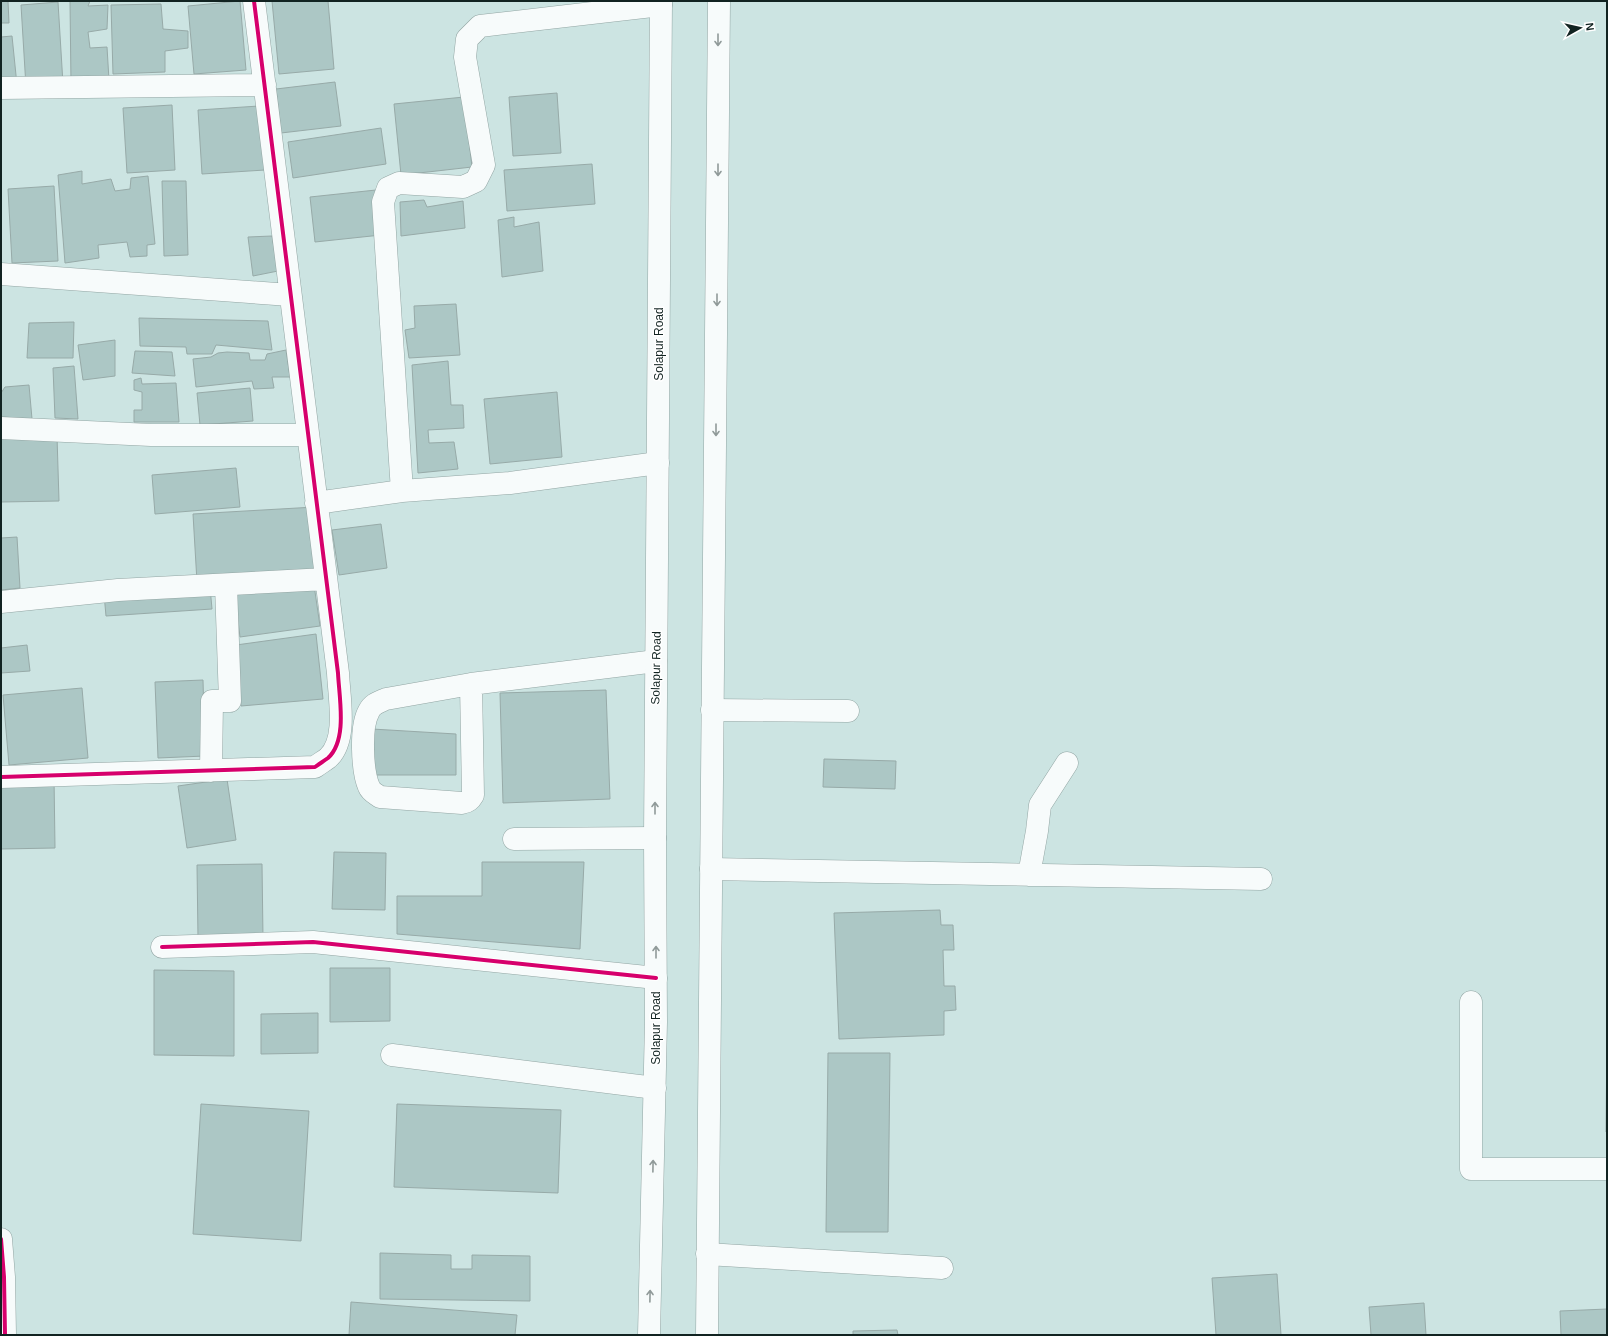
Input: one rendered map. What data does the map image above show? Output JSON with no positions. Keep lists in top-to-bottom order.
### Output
{
  "streets": {
    "main road": ["Solapur Road"]
  },
  "north": "right"
}
